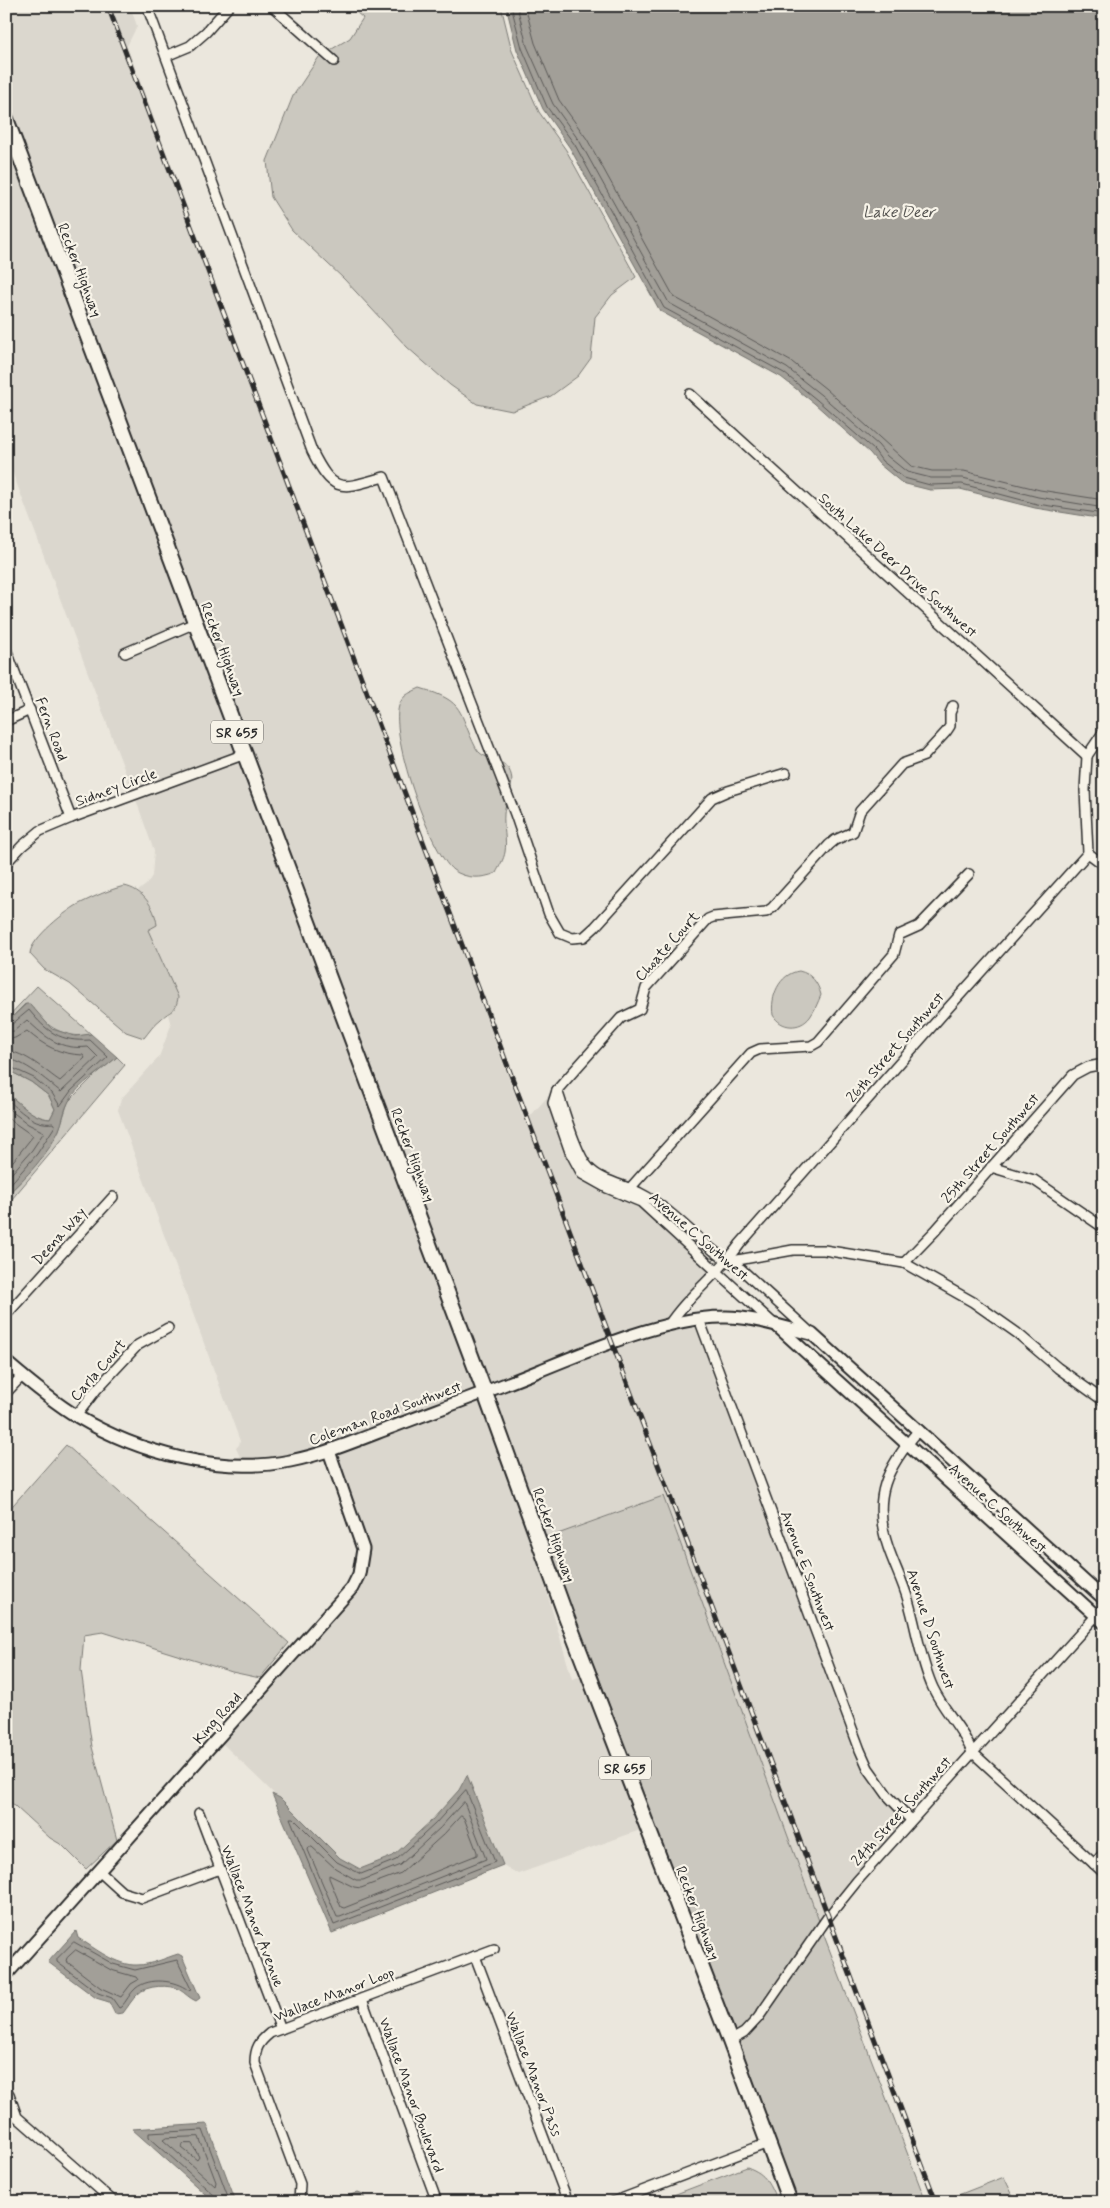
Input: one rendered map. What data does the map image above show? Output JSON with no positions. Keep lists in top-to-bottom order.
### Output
{
  "streets": {
    "main road": ["Recker Highway", "SR 655"],
    "street": [
      "South Lake Deer Drive Southwest",
      "Fern Road",
      "Sidney Circle",
      "Choate Court",
      "26th Street Southwest",
      "25th Street Southwest",
      "Deena Way",
      "Avenue C Southwest",
      "Carla Court",
      "Coleman Road Southwest",
      "Avenue E Southwest",
      "Avenue D Southwest",
      "King Road",
      "24th Street Southwest",
      "Wallace Manor Avenue",
      "Wallace Manor Loop",
      "Wallace Manor Pass",
      "Wallace Manor Boulevard"
    ]
  },
  "crossings": [
    ["Recker Highway", "Sidney Circle"],
    ["Recker Highway", "Coleman Road Southwest"],
    ["Recker Highway", "24th Street Southwest"],
    ["Fern Road", "Sidney Circle"],
    ["Choate Court", "Avenue C Southwest"],
    ["26th Street Southwest", "Avenue C Southwest"],
    ["Avenue C Southwest", "Coleman Road Southwest"],
    ["Avenue C Southwest", "Avenue D Southwest"],
    ["Avenue C Southwest", "24th Street Southwest"],
    ["Carla Court", "Coleman Road Southwest"],
    ["Coleman Road Southwest", "Avenue E Southwest"],
    ["Coleman Road Southwest", "King Road"],
    ["Avenue E Southwest", "24th Street Southwest"],
    ["Avenue D Southwest", "24th Street Southwest"],
    ["Wallace Manor Avenue", "Wallace Manor Loop"],
    ["Wallace Manor Loop", "Wallace Manor Pass"],
    ["Wallace Manor Loop", "Wallace Manor Boulevard"]
  ],
  "water": ["Lake Deer"]
}
